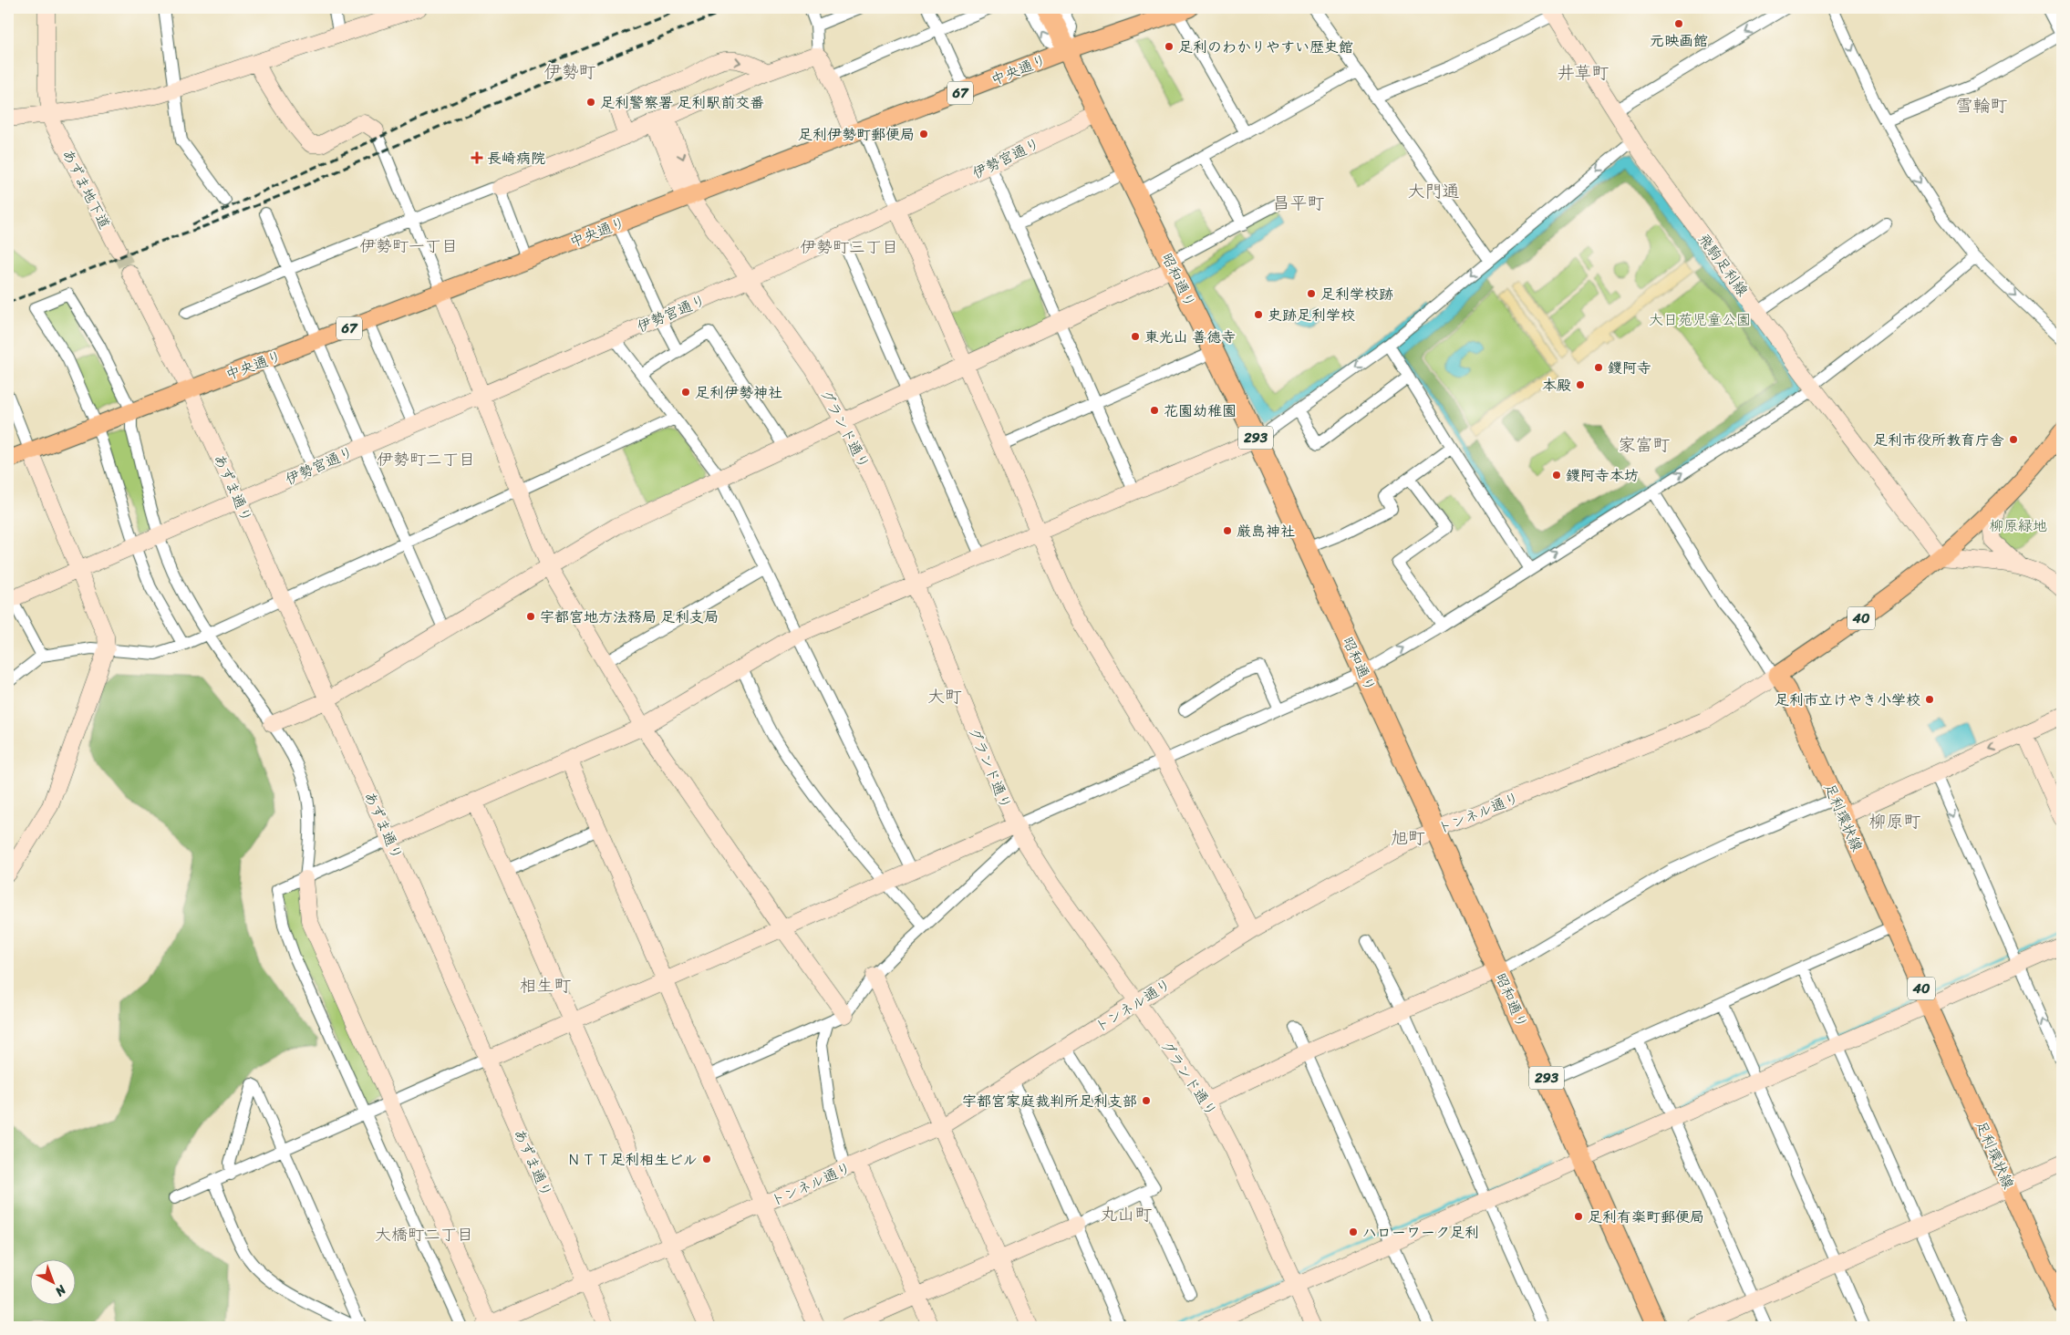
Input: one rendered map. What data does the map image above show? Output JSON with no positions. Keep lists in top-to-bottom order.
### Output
{
  "streets": {
    "highway": ["昭和通り", "293"],
    "main road": [
      "中央通り",
      "67",
      "40",
      "足利環状線"
    ],
    "street": [
      "伊勢宮通り",
      "あずま地下道",
      "飛駒足利線",
      "グランド通り",
      "あずま通り",
      "トンネル通り"
    ]
  },
  "crossings": [
    ["中央通り", "昭和通り"],
    ["中央通り", "グランド通り"],
    ["中央通り", "あずま通り"],
    ["伊勢宮通り", "昭和通り"],
    ["伊勢宮通り", "グランド通り"],
    ["伊勢宮通り", "あずま通り"],
    ["飛駒足利線", "40"],
    ["昭和通り", "トンネル通り"],
    ["グランド通り", "トンネル通り"],
    ["あずま通り", "トンネル通り"],
    ["40", "トンネル通り"],
    ["40", "足利環状線"],
    ["トンネル通り", "足利環状線"]
  ],
  "districts": [
    "伊勢町",
    "井草町",
    "雪輪町",
    "大門通",
    "昌平町",
    "伊勢町一丁目",
    "伊勢町三丁目",
    "家富町",
    "伊勢町二丁目",
    "大町",
    "柳原町",
    "旭町",
    "相生町",
    "丸山町",
    "大橋町二丁目"
  ],
  "parks": ["大日苑児童公園", "柳原緑地"],
  "places": {
    "other": [
      "元映画館",
      "足利のわかりやすい歴史館",
      "足利警察署 足利駅前交番",
      "足利伊勢町郵便局",
      "足利学校跡",
      "史跡足利学校",
      "東光山 善徳寺",
      "鑁阿寺",
      "本殿",
      "足利伊勢神社",
      "花園幼稚園",
      "足利市役所教育庁舎",
      "鑁阿寺本坊",
      "厳島神社",
      "宇都宮地方法務局 足利支局",
      "足利市立けやき小学校",
      "宇都宮家庭裁判所足利支部",
      "ＮＴＴ足利相生ビル",
      "足利有楽町郵便局",
      "ハローワーク足利"
    ],
    "health": ["長崎病院"]
  },
  "north": "bottom right"
}
